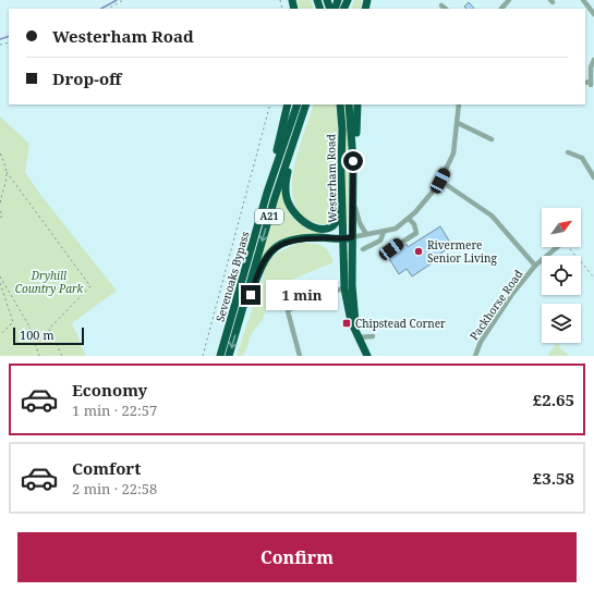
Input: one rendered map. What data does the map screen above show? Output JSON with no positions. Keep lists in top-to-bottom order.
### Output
{
  "streets": {
    "highway": ["Westerham Road", "A21", "Sevenoaks Bypass"],
    "street": ["Packhorse Road"]
  },
  "parks": ["Dryhill Country Park"],
  "places": {
    "other": ["Rivermere Senior Living"],
    "transit": ["Chipstead Corner"]
  },
  "scale_bar": "100 m",
  "north": "top right",
  "page": {
    "banner": ["Westerham Road", "Drop-off"],
    "bubble": "1 min",
    "scale": "100 m",
    "list": [
      {
        "name": "Economy",
        "note": "1 min · 22:57",
        "value": "£2.65"
      },
      {
        "name": "Comfort",
        "note": "2 min · 22:58",
        "value": "£3.58"
      }
    ],
    "buttons": "Confirm"
  }
}
